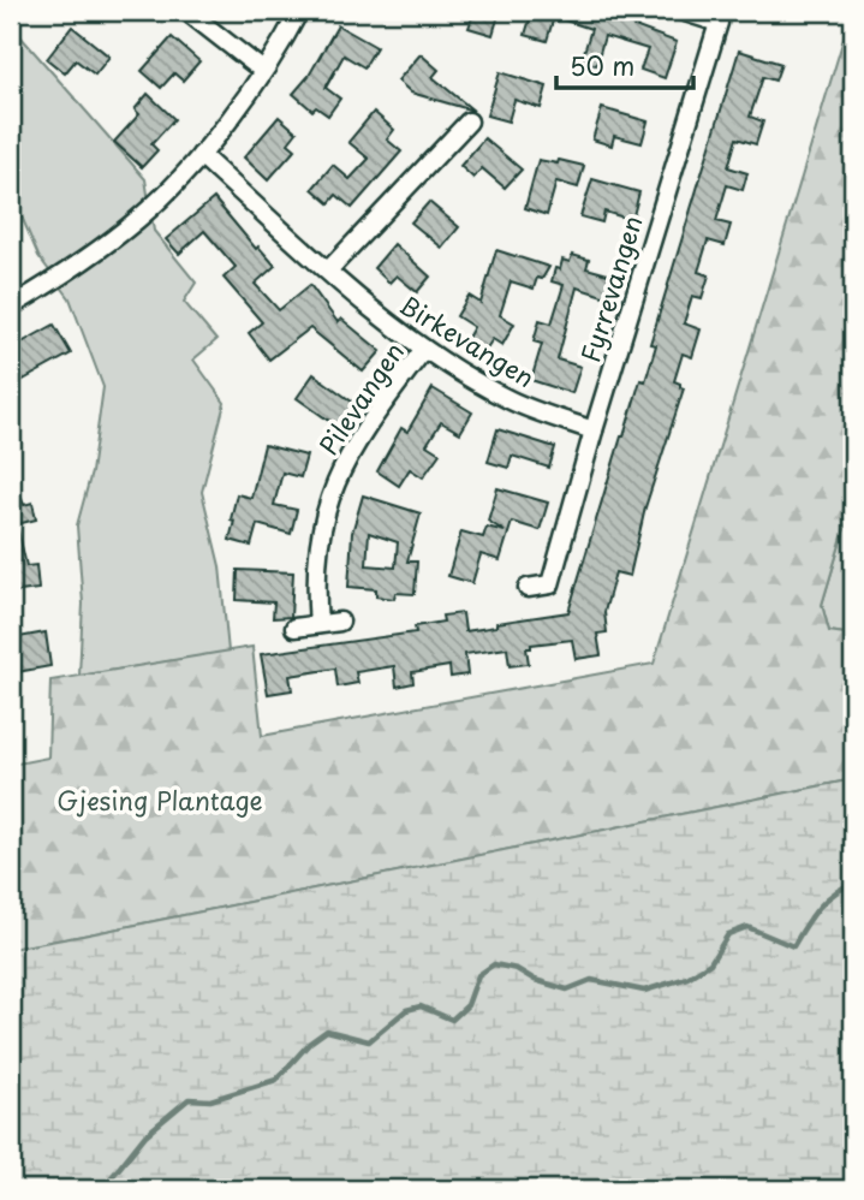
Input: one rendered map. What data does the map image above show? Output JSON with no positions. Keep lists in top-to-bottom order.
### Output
{
  "streets": {
    "street": ["Fyrrevangen", "Birkevangen", "Pilevangen"]
  },
  "crossings": [
    ["Fyrrevangen", "Birkevangen"],
    ["Birkevangen", "Pilevangen"]
  ],
  "parks": ["Gjesing Plantage"],
  "scale_bar": "50 m"
}
